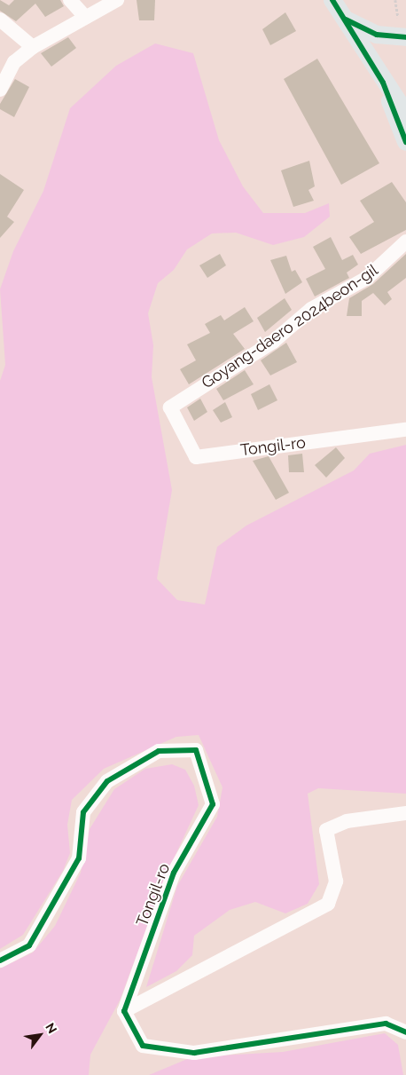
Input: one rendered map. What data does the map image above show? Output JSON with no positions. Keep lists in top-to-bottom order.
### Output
{
  "streets": {
    "street": ["Goyang-daero 2024beon-gil", "Tongil-ro"]
  },
  "crossings": [
    ["Goyang-daero 2024beon-gil", "Tongil-ro"]
  ],
  "north": "top right"
}
